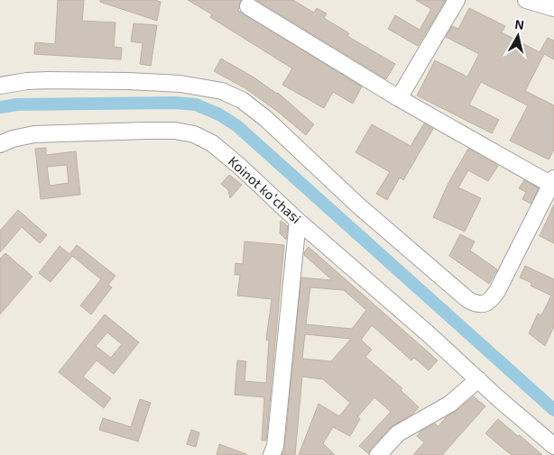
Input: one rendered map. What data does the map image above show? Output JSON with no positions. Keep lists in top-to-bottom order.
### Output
{
  "streets": {
    "street": ["Koinot koʻchasi"]
  },
  "north": "top"
}
